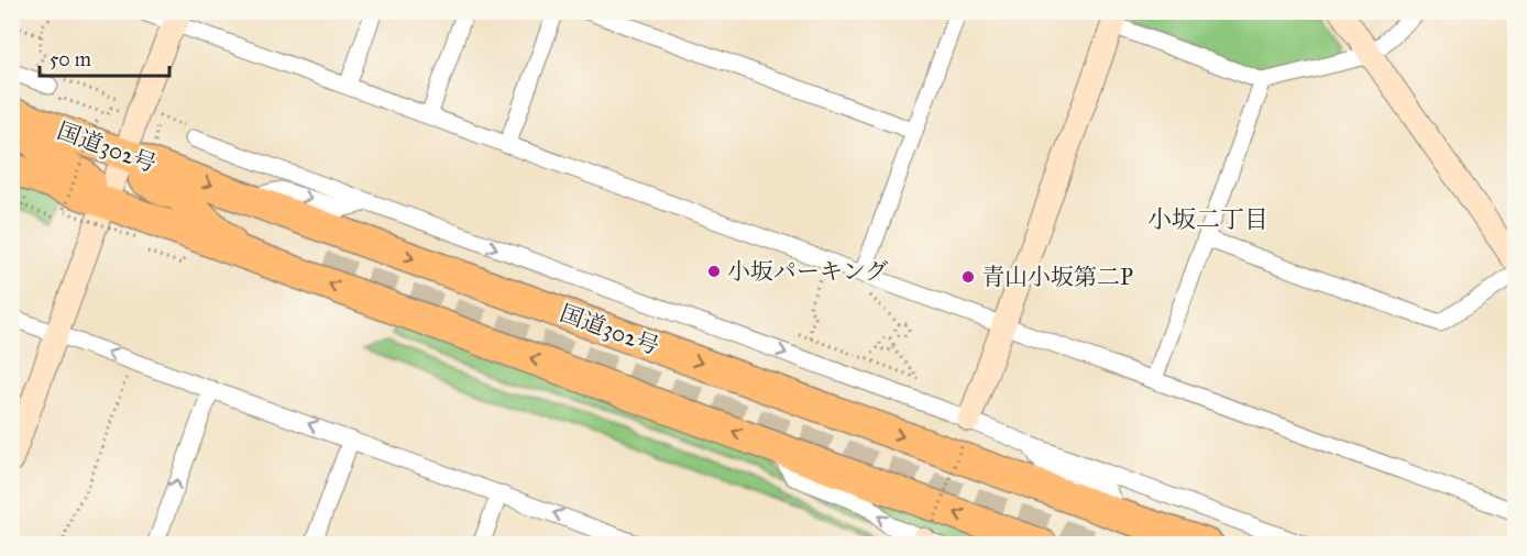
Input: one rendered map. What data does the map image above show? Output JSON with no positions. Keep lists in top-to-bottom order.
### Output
{
  "streets": {
    "highway": ["国道302号"]
  },
  "districts": ["小坂二丁目"],
  "places": ["小坂パーキング", "青山小坂第二P"],
  "scale_bar": "50 m"
}
